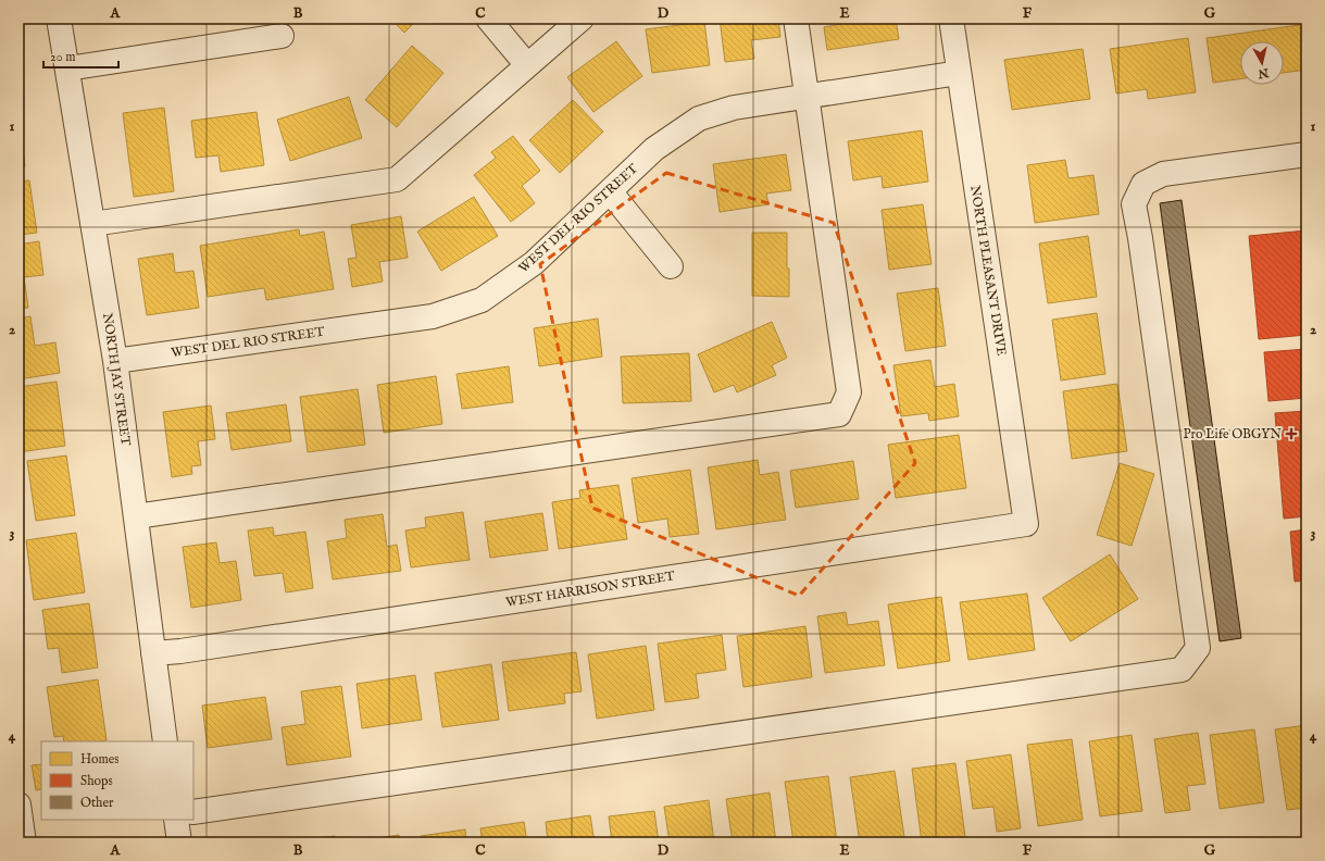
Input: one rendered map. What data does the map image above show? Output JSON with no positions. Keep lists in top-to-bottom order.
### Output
{
  "streets": {
    "street": [
      "WEST DEL RIO STREET",
      "NORTH PLEASANT DRIVE",
      "NORTH JAY STREET",
      "WEST HARRISON STREET"
    ]
  },
  "crossings": [
    ["WEST DEL RIO STREET", "NORTH PLEASANT DRIVE"],
    ["WEST DEL RIO STREET", "NORTH JAY STREET"],
    ["NORTH PLEASANT DRIVE", "WEST HARRISON STREET"],
    ["NORTH JAY STREET", "WEST HARRISON STREET"]
  ],
  "places": {
    "health": ["Pro Life OBGYN"]
  },
  "legend": ["Homes", "Shops", "Other"],
  "scale_bar": "20 m",
  "north": "bottom",
  "grid": {
    "columns": [
      "A",
      "B",
      "C",
      "D",
      "E",
      "F",
      "G"
    ],
    "rows": [
      "1",
      "2",
      "3",
      "4"
    ]
  }
}
